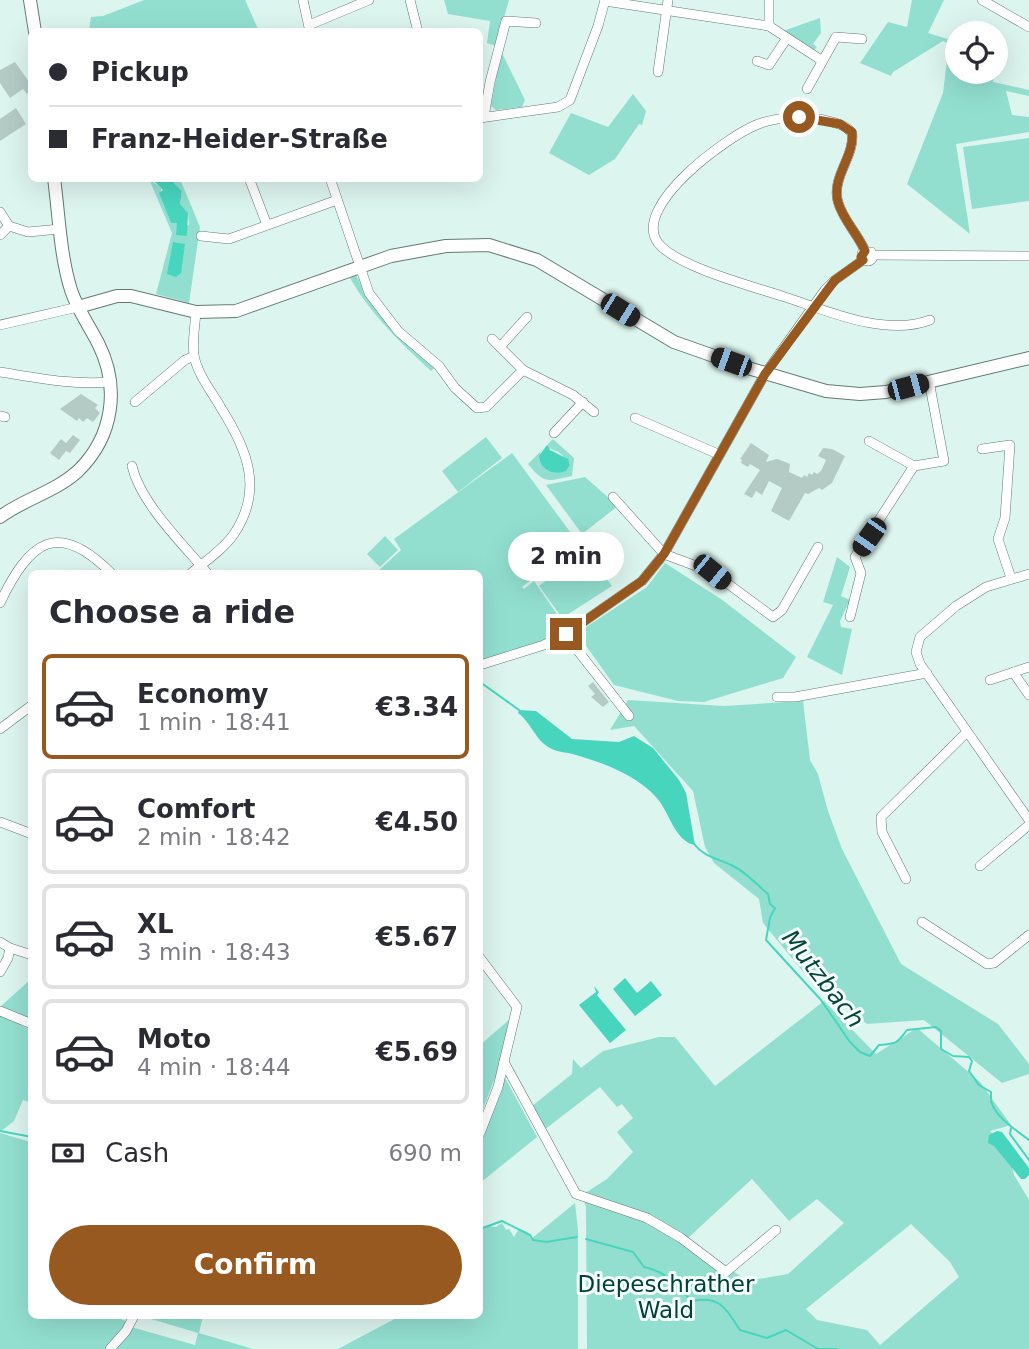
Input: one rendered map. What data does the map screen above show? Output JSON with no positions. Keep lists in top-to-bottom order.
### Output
{
  "water": ["Mutzbach"],
  "parks": ["Diepeschrather Wald"],
  "page": {
    "banner": ["Pickup", "Franz-Heider-Straße"],
    "bubble": "2 min",
    "heading": "Choose a ride",
    "list": [
      {
        "name": "Economy",
        "note": "1 min · 18:41",
        "value": "€3.34"
      },
      {
        "name": "Comfort",
        "note": "2 min · 18:42",
        "value": "€4.50"
      },
      {
        "name": "XL",
        "note": "3 min · 18:43",
        "value": "€5.67"
      },
      {
        "name": "Moto",
        "note": "4 min · 18:44",
        "value": "€5.69"
      }
    ],
    "pay": ["Cash", "690 m"],
    "buttons": "Confirm"
  }
}
